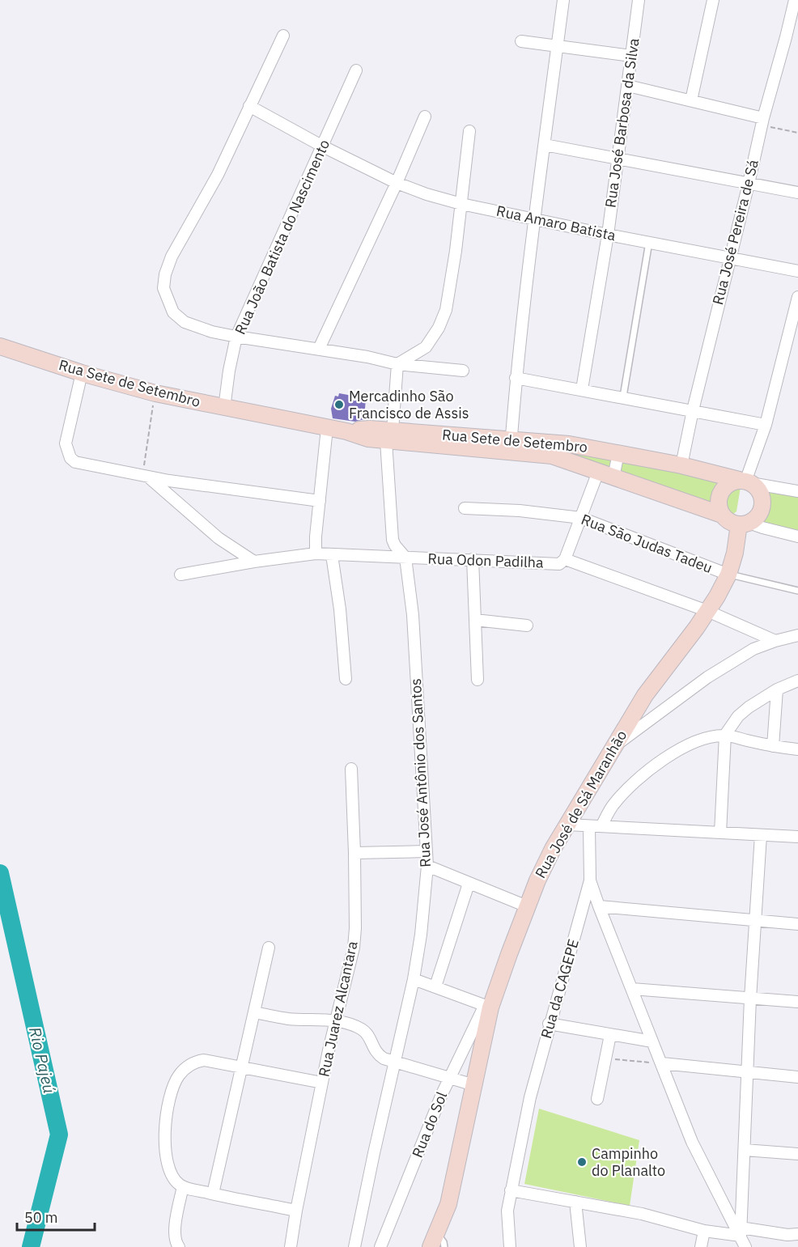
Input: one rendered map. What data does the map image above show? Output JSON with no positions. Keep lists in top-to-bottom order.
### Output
{
  "streets": {
    "street": [
      "Rua José Barbosa da Silva",
      "Rua Amaro Batista",
      "Rua José Pereira de Sá",
      "Rua João Batista do Nascimento",
      "Rua Sete de Setembro",
      "Rua São Judas Tadeu",
      "Rua Odon Padilha",
      "Rua José Antônio dos Santos",
      "Rua José de Sá Maranhão",
      "Rua da CAGEPE",
      "Rua Juarez Alcantara",
      "Rua do Sol"
    ]
  },
  "crossings": [
    ["Rua José Barbosa da Silva", "Rua Amaro Batista"],
    ["Rua Amaro Batista", "Rua José Pereira de Sá"],
    ["Rua Amaro Batista", "Rua João Batista do Nascimento"],
    ["Rua José Pereira de Sá", "Rua Sete de Setembro"],
    ["Rua João Batista do Nascimento", "Rua Sete de Setembro"],
    ["Rua Sete de Setembro", "Rua José Antônio dos Santos"],
    ["Rua Sete de Setembro", "Rua José de Sá Maranhão"],
    ["Rua São Judas Tadeu", "Rua José de Sá Maranhão"],
    ["Rua Odon Padilha", "Rua José Antônio dos Santos"],
    ["Rua Odon Padilha", "Rua José de Sá Maranhão"],
    ["Rua José de Sá Maranhão", "Rua do Sol"]
  ],
  "water": ["Rio Pajeú"],
  "places": ["Mercadinho São Francisco de Assis", "Campinho do Planalto"],
  "scale_bar": "50 m"
}
